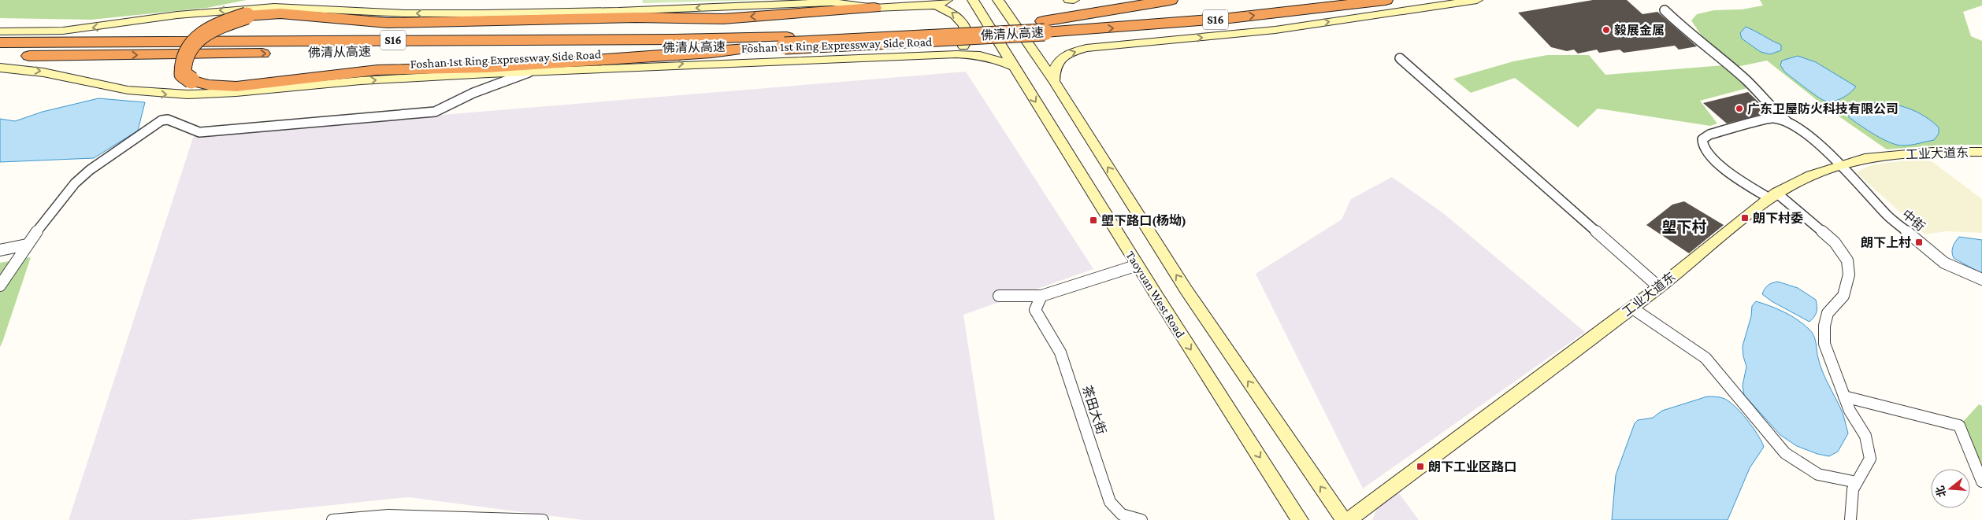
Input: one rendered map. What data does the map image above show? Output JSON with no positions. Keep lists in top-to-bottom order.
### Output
{
  "streets": {
    "highway": ["S16", "佛清从高速"],
    "main road": ["Foshan 1st Ring Expressway Side Road", "工业大道东", "Taoyuan West Road"],
    "street": ["中街", "茶田大街"]
  },
  "crossings": [
    ["Foshan 1st Ring Expressway Side Road", "Taoyuan West Road"],
    ["工业大道东", "中街"]
  ],
  "districts": ["塱下村"],
  "places": {
    "other": ["毅展金属", "广东卫屋防火科技有限公司"],
    "transit": [
      "朗下村委",
      "塱下路口(杨坳)",
      "朗下上村",
      "朗下工业区路口"
    ]
  },
  "north": "left"
}
